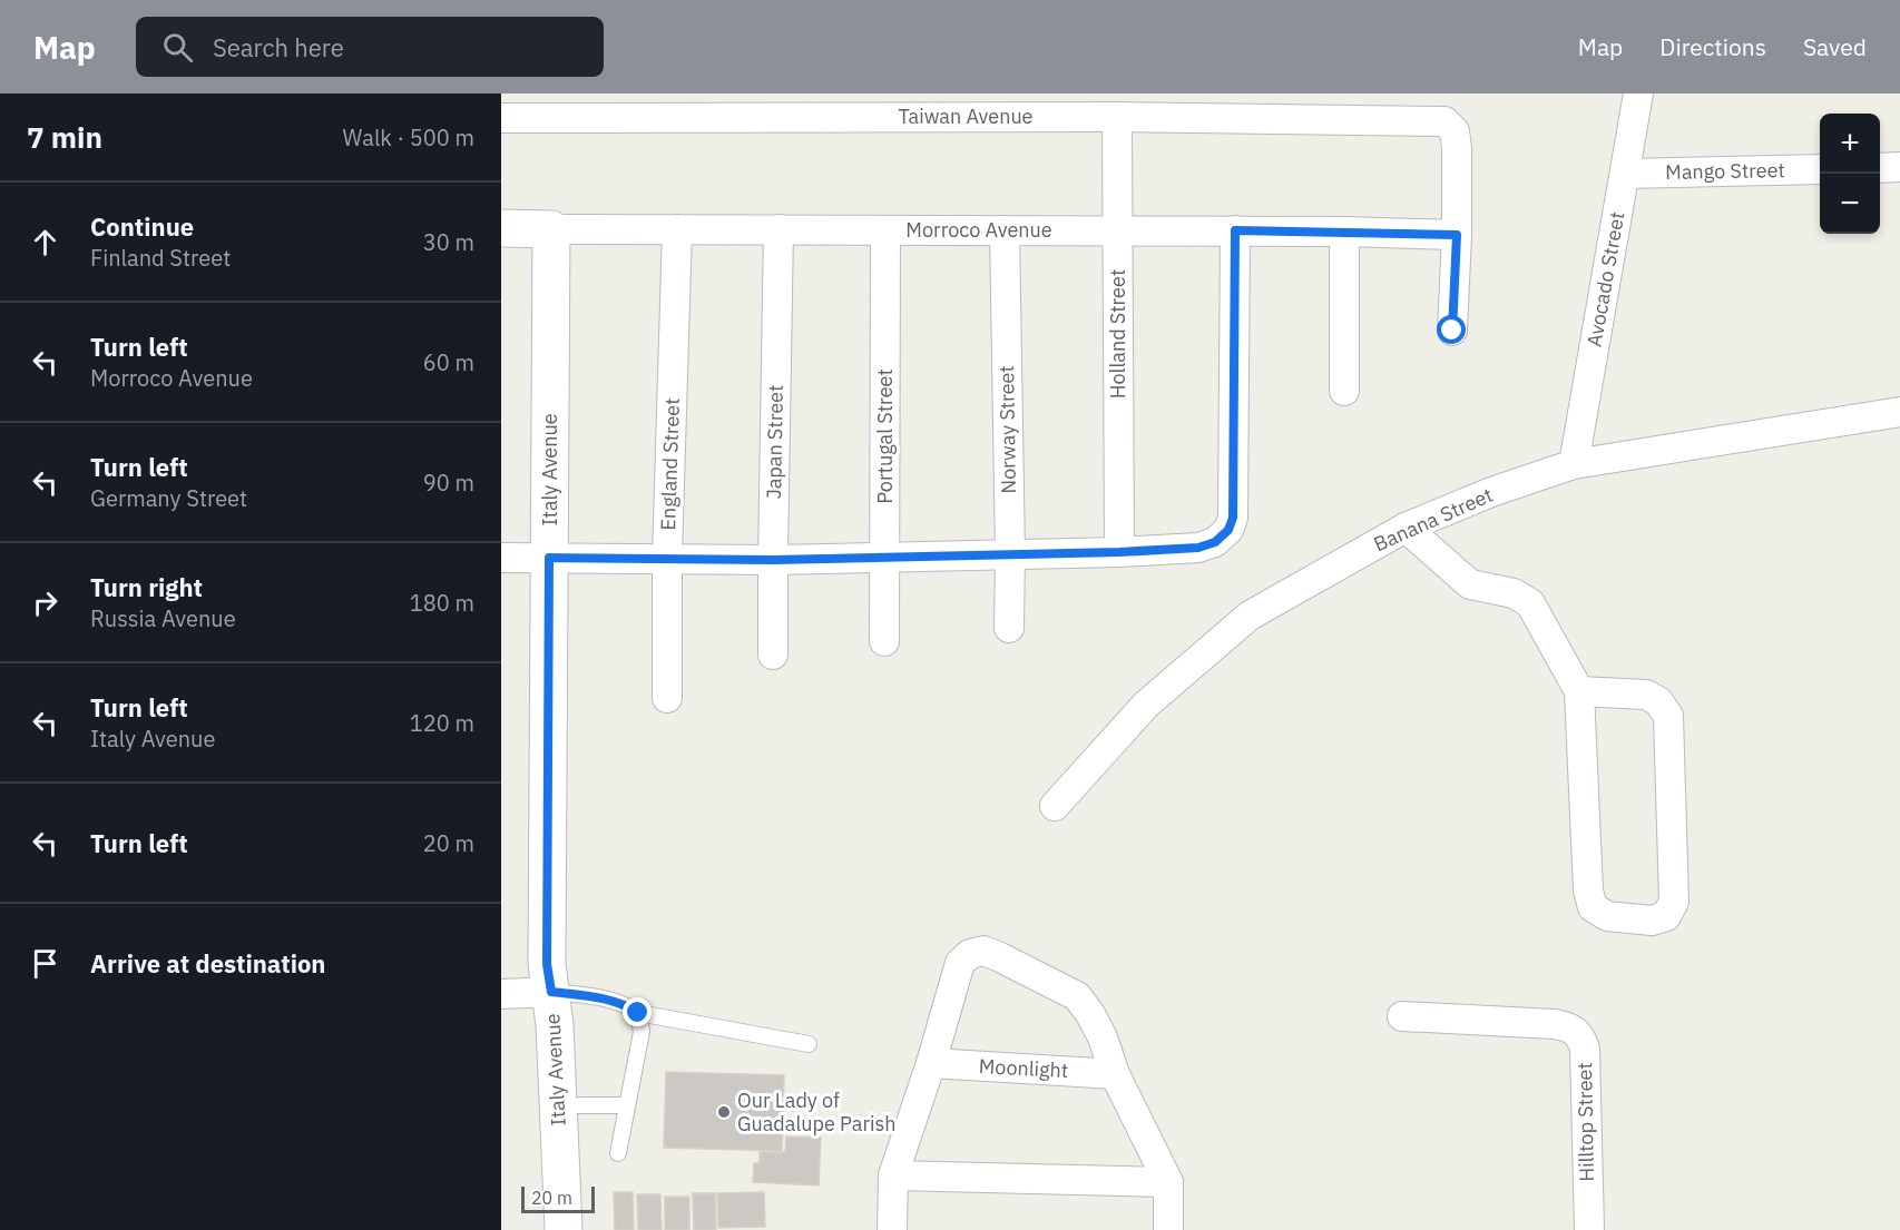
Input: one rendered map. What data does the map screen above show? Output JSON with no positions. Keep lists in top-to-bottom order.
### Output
{
  "streets": {
    "street": [
      "Taiwan Avenue",
      "Mango Street",
      "Morroco Avenue",
      "Avocado Street",
      "Holland Street",
      "Norway Street",
      "Portugal Street",
      "Japan Street",
      "England Street",
      "Italy Avenue",
      "Banana Street",
      "Moonlight",
      "Hilltop Street"
    ]
  },
  "crossings": [
    ["Taiwan Avenue", "Morroco Avenue"],
    ["Taiwan Avenue", "Holland Street"],
    ["Mango Street", "Avocado Street"],
    ["Morroco Avenue", "Holland Street"],
    ["Morroco Avenue", "Norway Street"],
    ["Morroco Avenue", "Portugal Street"],
    ["Morroco Avenue", "Japan Street"],
    ["Morroco Avenue", "England Street"],
    ["Morroco Avenue", "Italy Avenue"],
    ["Avocado Street", "Banana Street"]
  ],
  "places": ["Our Lady of Guadalupe Parish"],
  "scale_bar": "20 m",
  "page": {
    "header": "Map",
    "search": "Search here",
    "nav": ["Map", "Directions", "Saved"],
    "heading": ["7 min", "Walk · 500 m"],
    "map_buttons": ["+", "−"],
    "list": [
      ["Continue", "Finland Street", "30 m"],
      ["Turn left", "Morroco Avenue", "60 m"],
      ["Turn left", "Germany Street", "90 m"],
      ["Turn right", "Russia Avenue", "180 m"],
      ["Turn left", "Italy Avenue", "120 m"],
      ["Turn left", "20 m"],
      "Arrive at destination"
    ],
    "scale": "20 m"
  }
}
